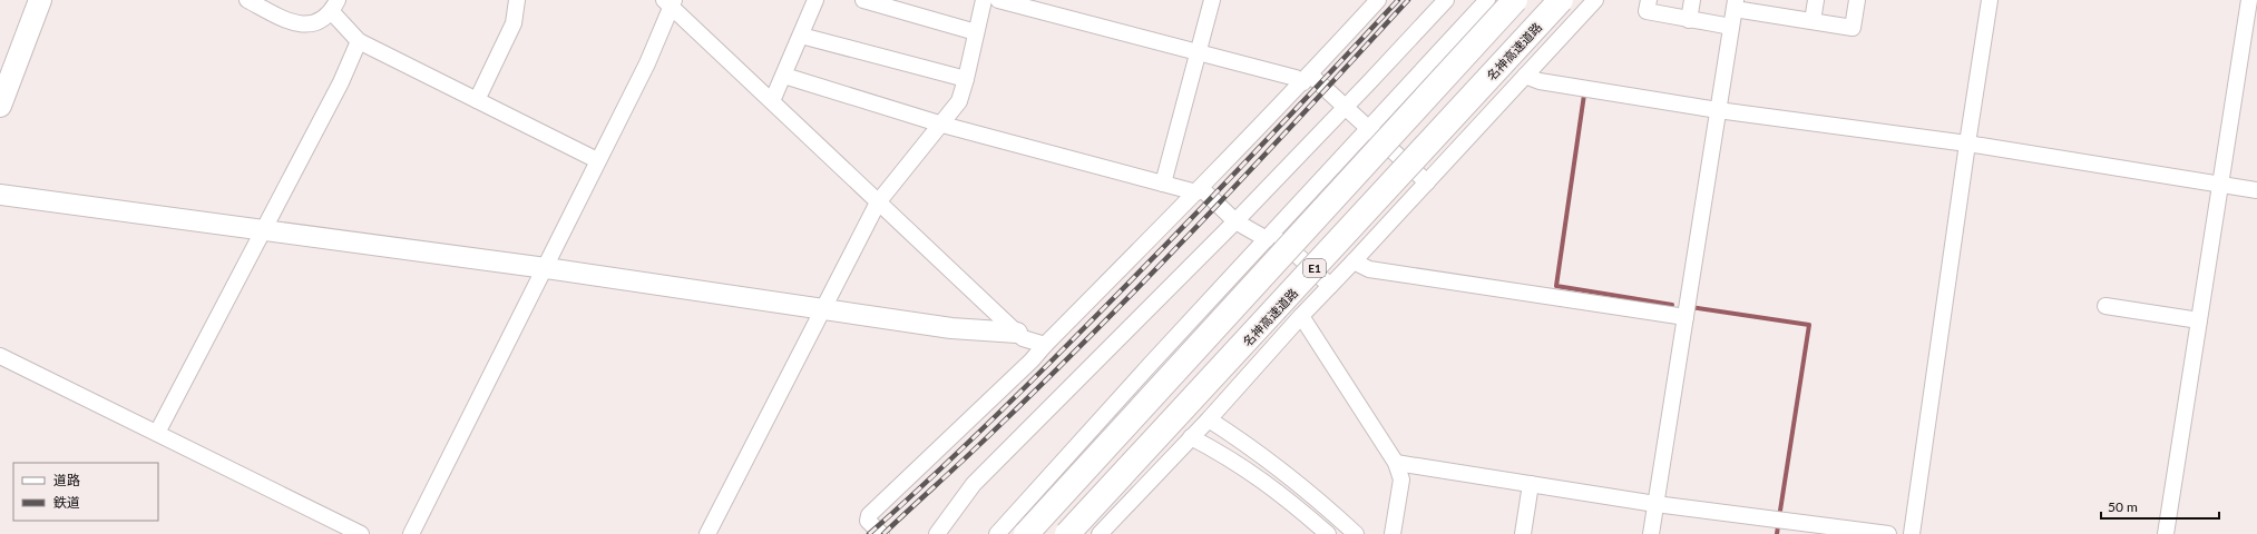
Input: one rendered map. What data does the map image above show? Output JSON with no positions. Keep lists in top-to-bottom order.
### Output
{
  "streets": {
    "highway": ["名神高速道路", "E1"]
  },
  "legend": ["道路", "鉄道"],
  "scale_bar": "50 m"
}
